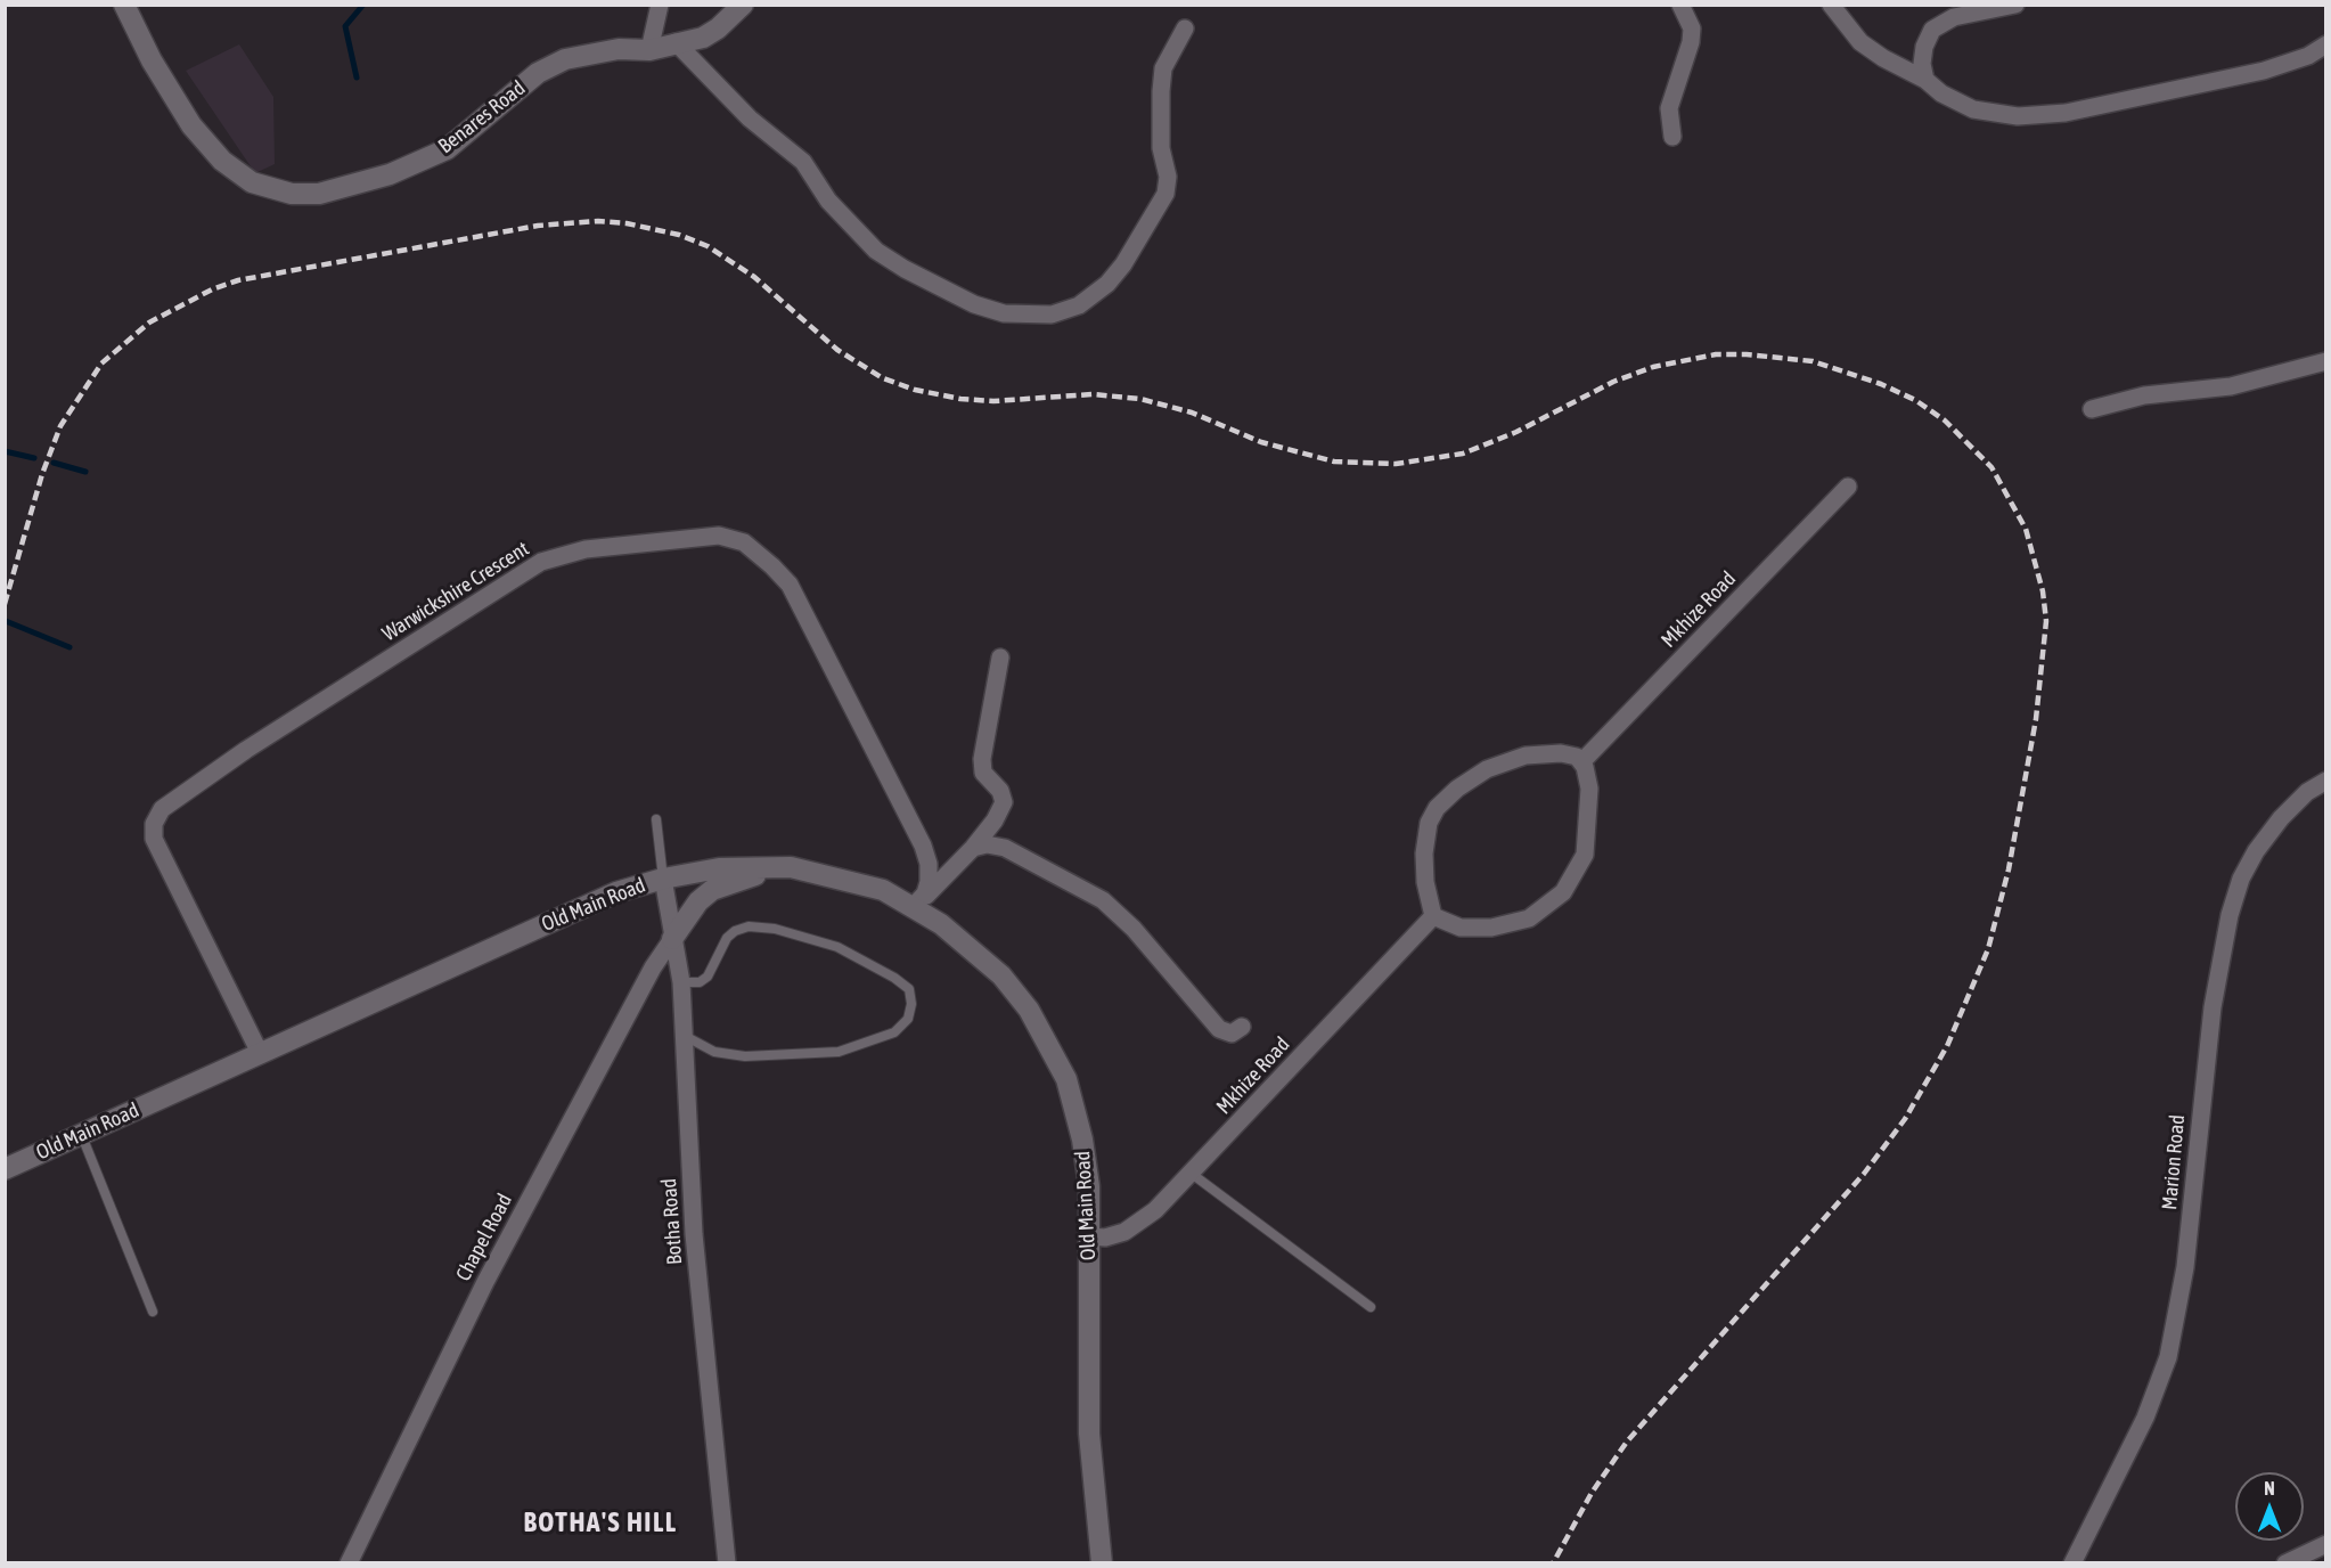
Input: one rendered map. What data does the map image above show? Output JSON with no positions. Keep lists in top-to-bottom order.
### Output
{
  "streets": {
    "main road": ["Benares Road", "Old Main Road"],
    "street": [
      "Warwickshire Crescent",
      "Mkhize Road",
      "Marion Road",
      "Botha Road",
      "Chapel Road"
    ]
  },
  "crossings": [
    ["Warwickshire Crescent", "Old Main Road"],
    ["Mkhize Road", "Old Main Road"],
    ["Old Main Road", "Botha Road"],
    ["Botha Road", "Chapel Road"]
  ],
  "districts": ["BOTHA'S HILL"],
  "north": "top"
}
